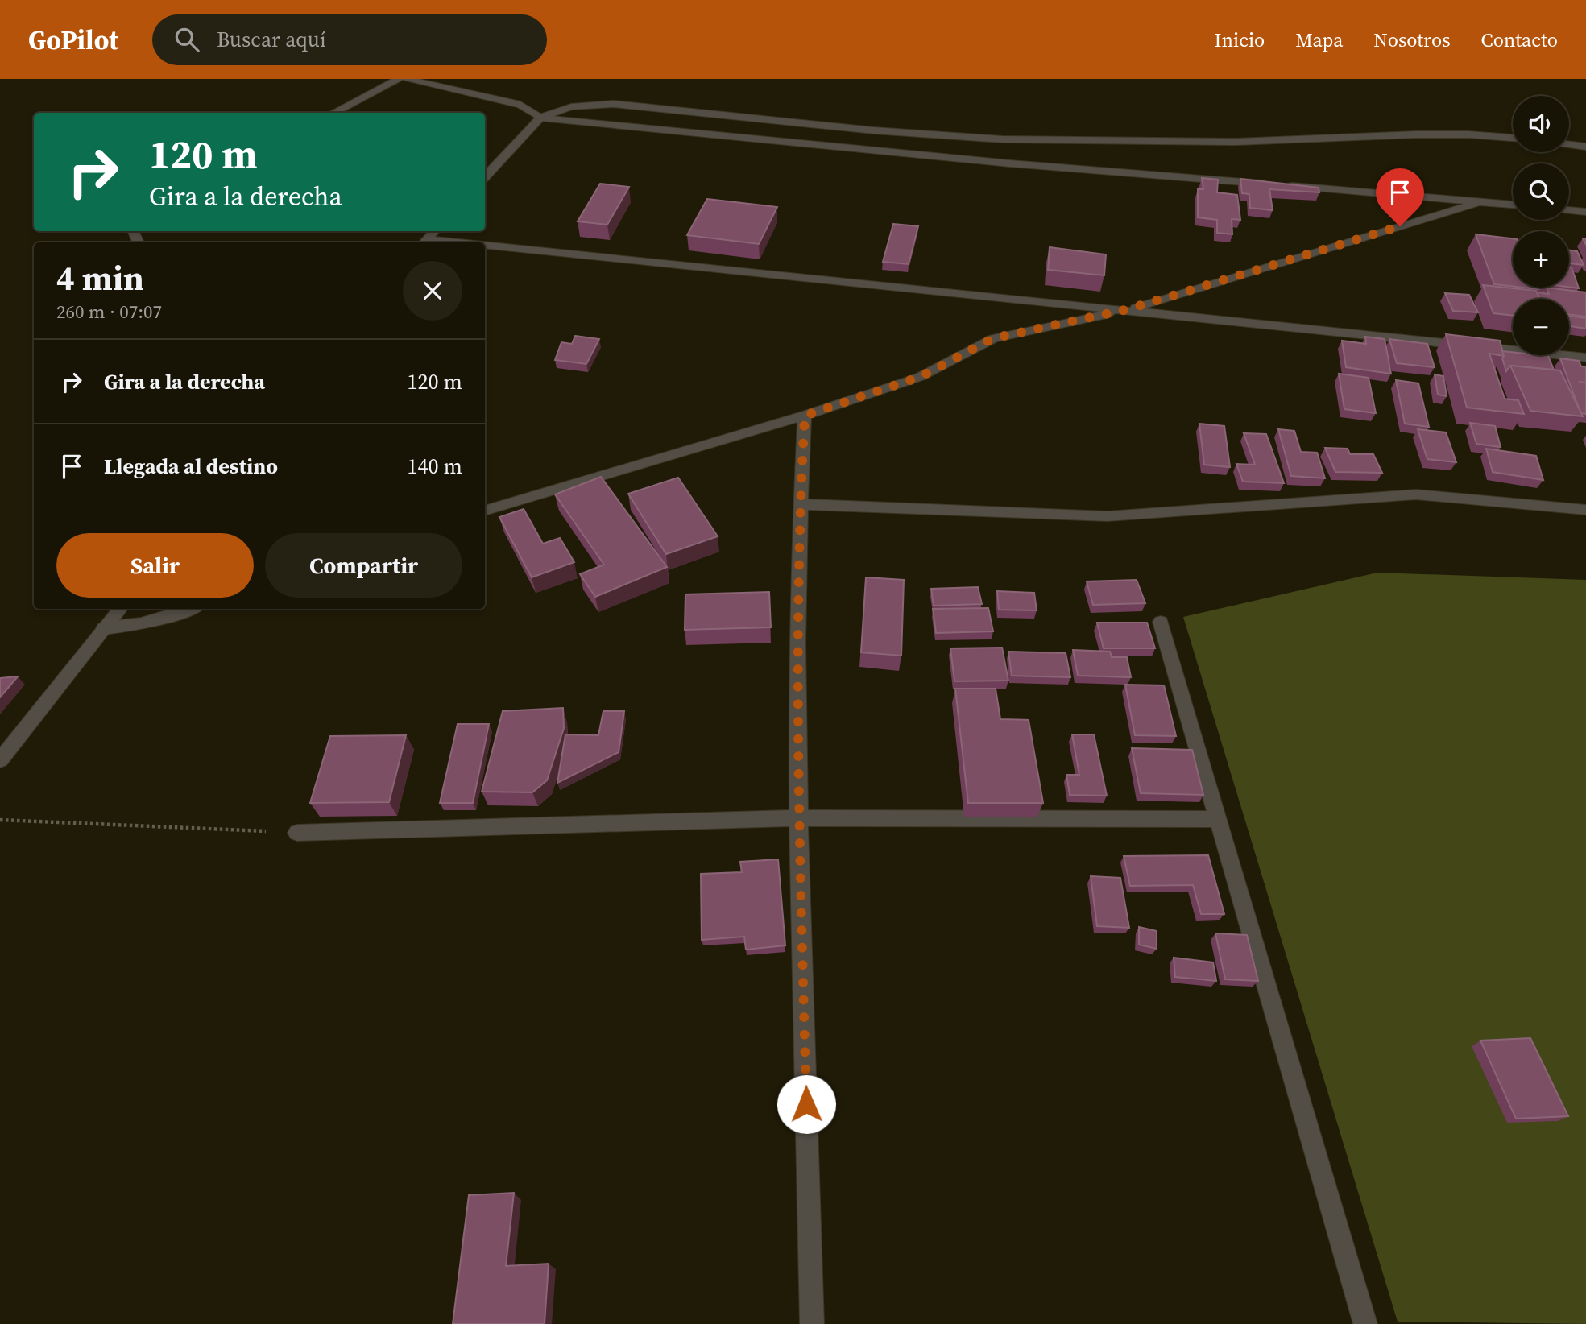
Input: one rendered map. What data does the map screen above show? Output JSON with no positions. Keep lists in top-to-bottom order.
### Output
{
  "page": {
    "header": "GoPilot",
    "search": "Buscar aquí",
    "nav": [
      "Inicio",
      "Mapa",
      "Nosotros",
      "Contacto"
    ],
    "map_buttons": ["+", "−"],
    "turn": ["120 m", "Gira a la derecha"],
    "heading": ["4 min", "260 m · 07:07"],
    "list": [
      {
        "name": "Gira a la derecha",
        "value": "120 m"
      },
      {
        "name": "Llegada al destino",
        "value": "140 m"
      }
    ],
    "buttons": ["Salir", "Compartir"]
  }
}
